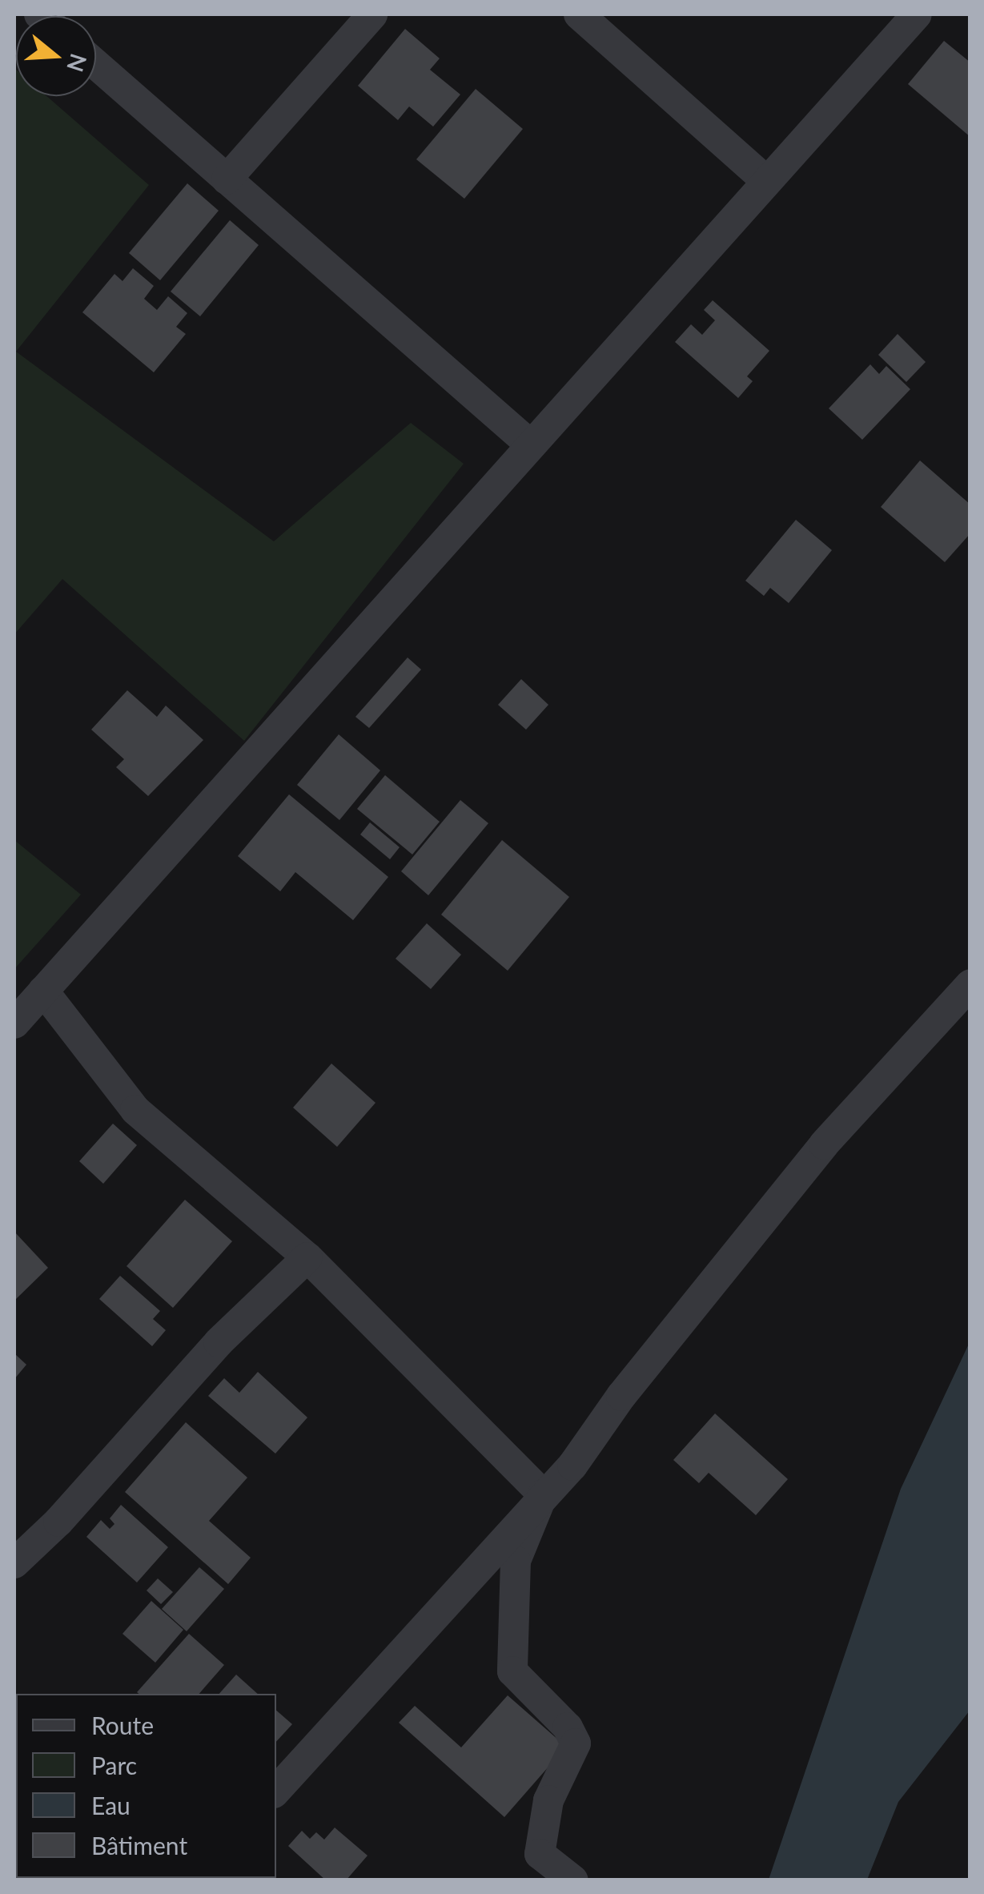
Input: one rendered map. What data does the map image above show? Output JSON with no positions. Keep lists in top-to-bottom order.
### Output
{
  "legend": [
    "Route",
    "Parc",
    "Eau",
    "Bâtiment"
  ],
  "north": "right"
}
